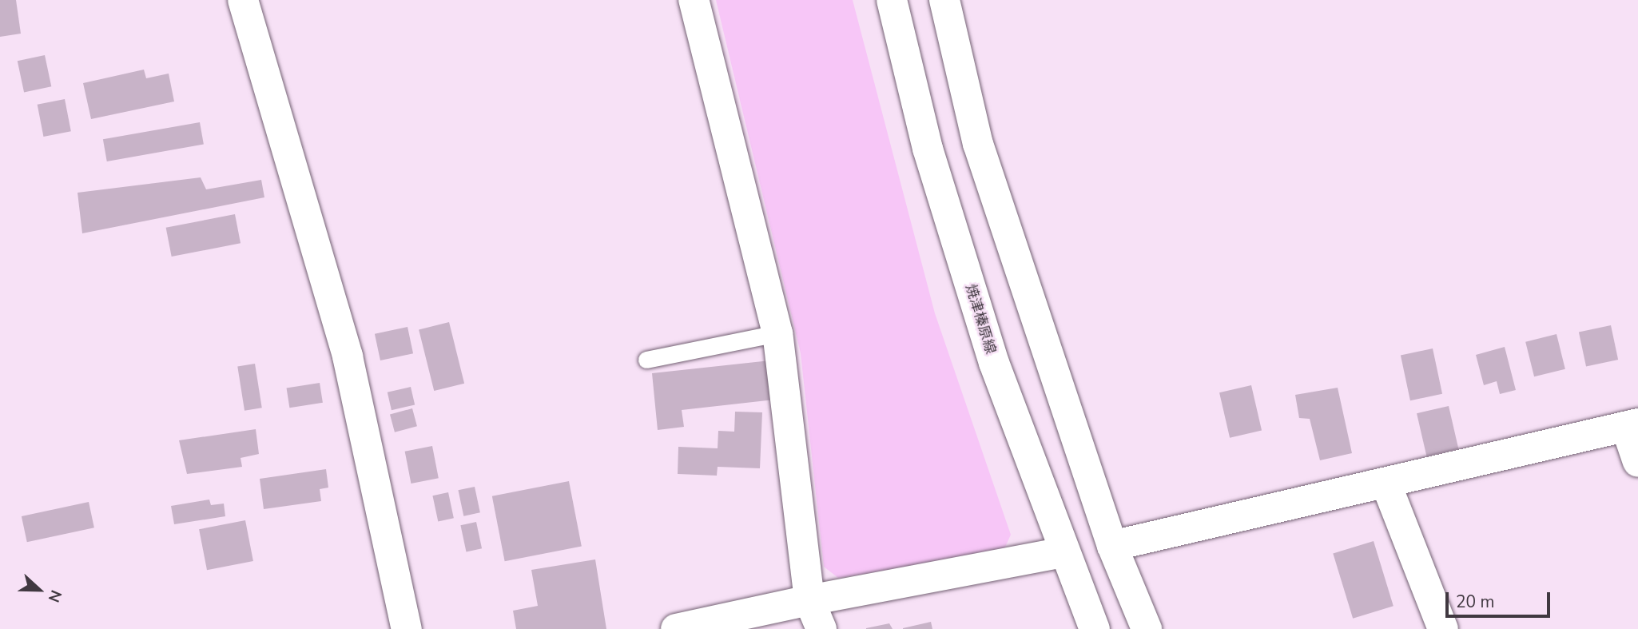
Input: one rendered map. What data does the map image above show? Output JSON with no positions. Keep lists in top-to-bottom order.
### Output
{
  "streets": {
    "street": ["焼津榛原線"]
  },
  "scale_bar": "20 m",
  "north": "right"
}
